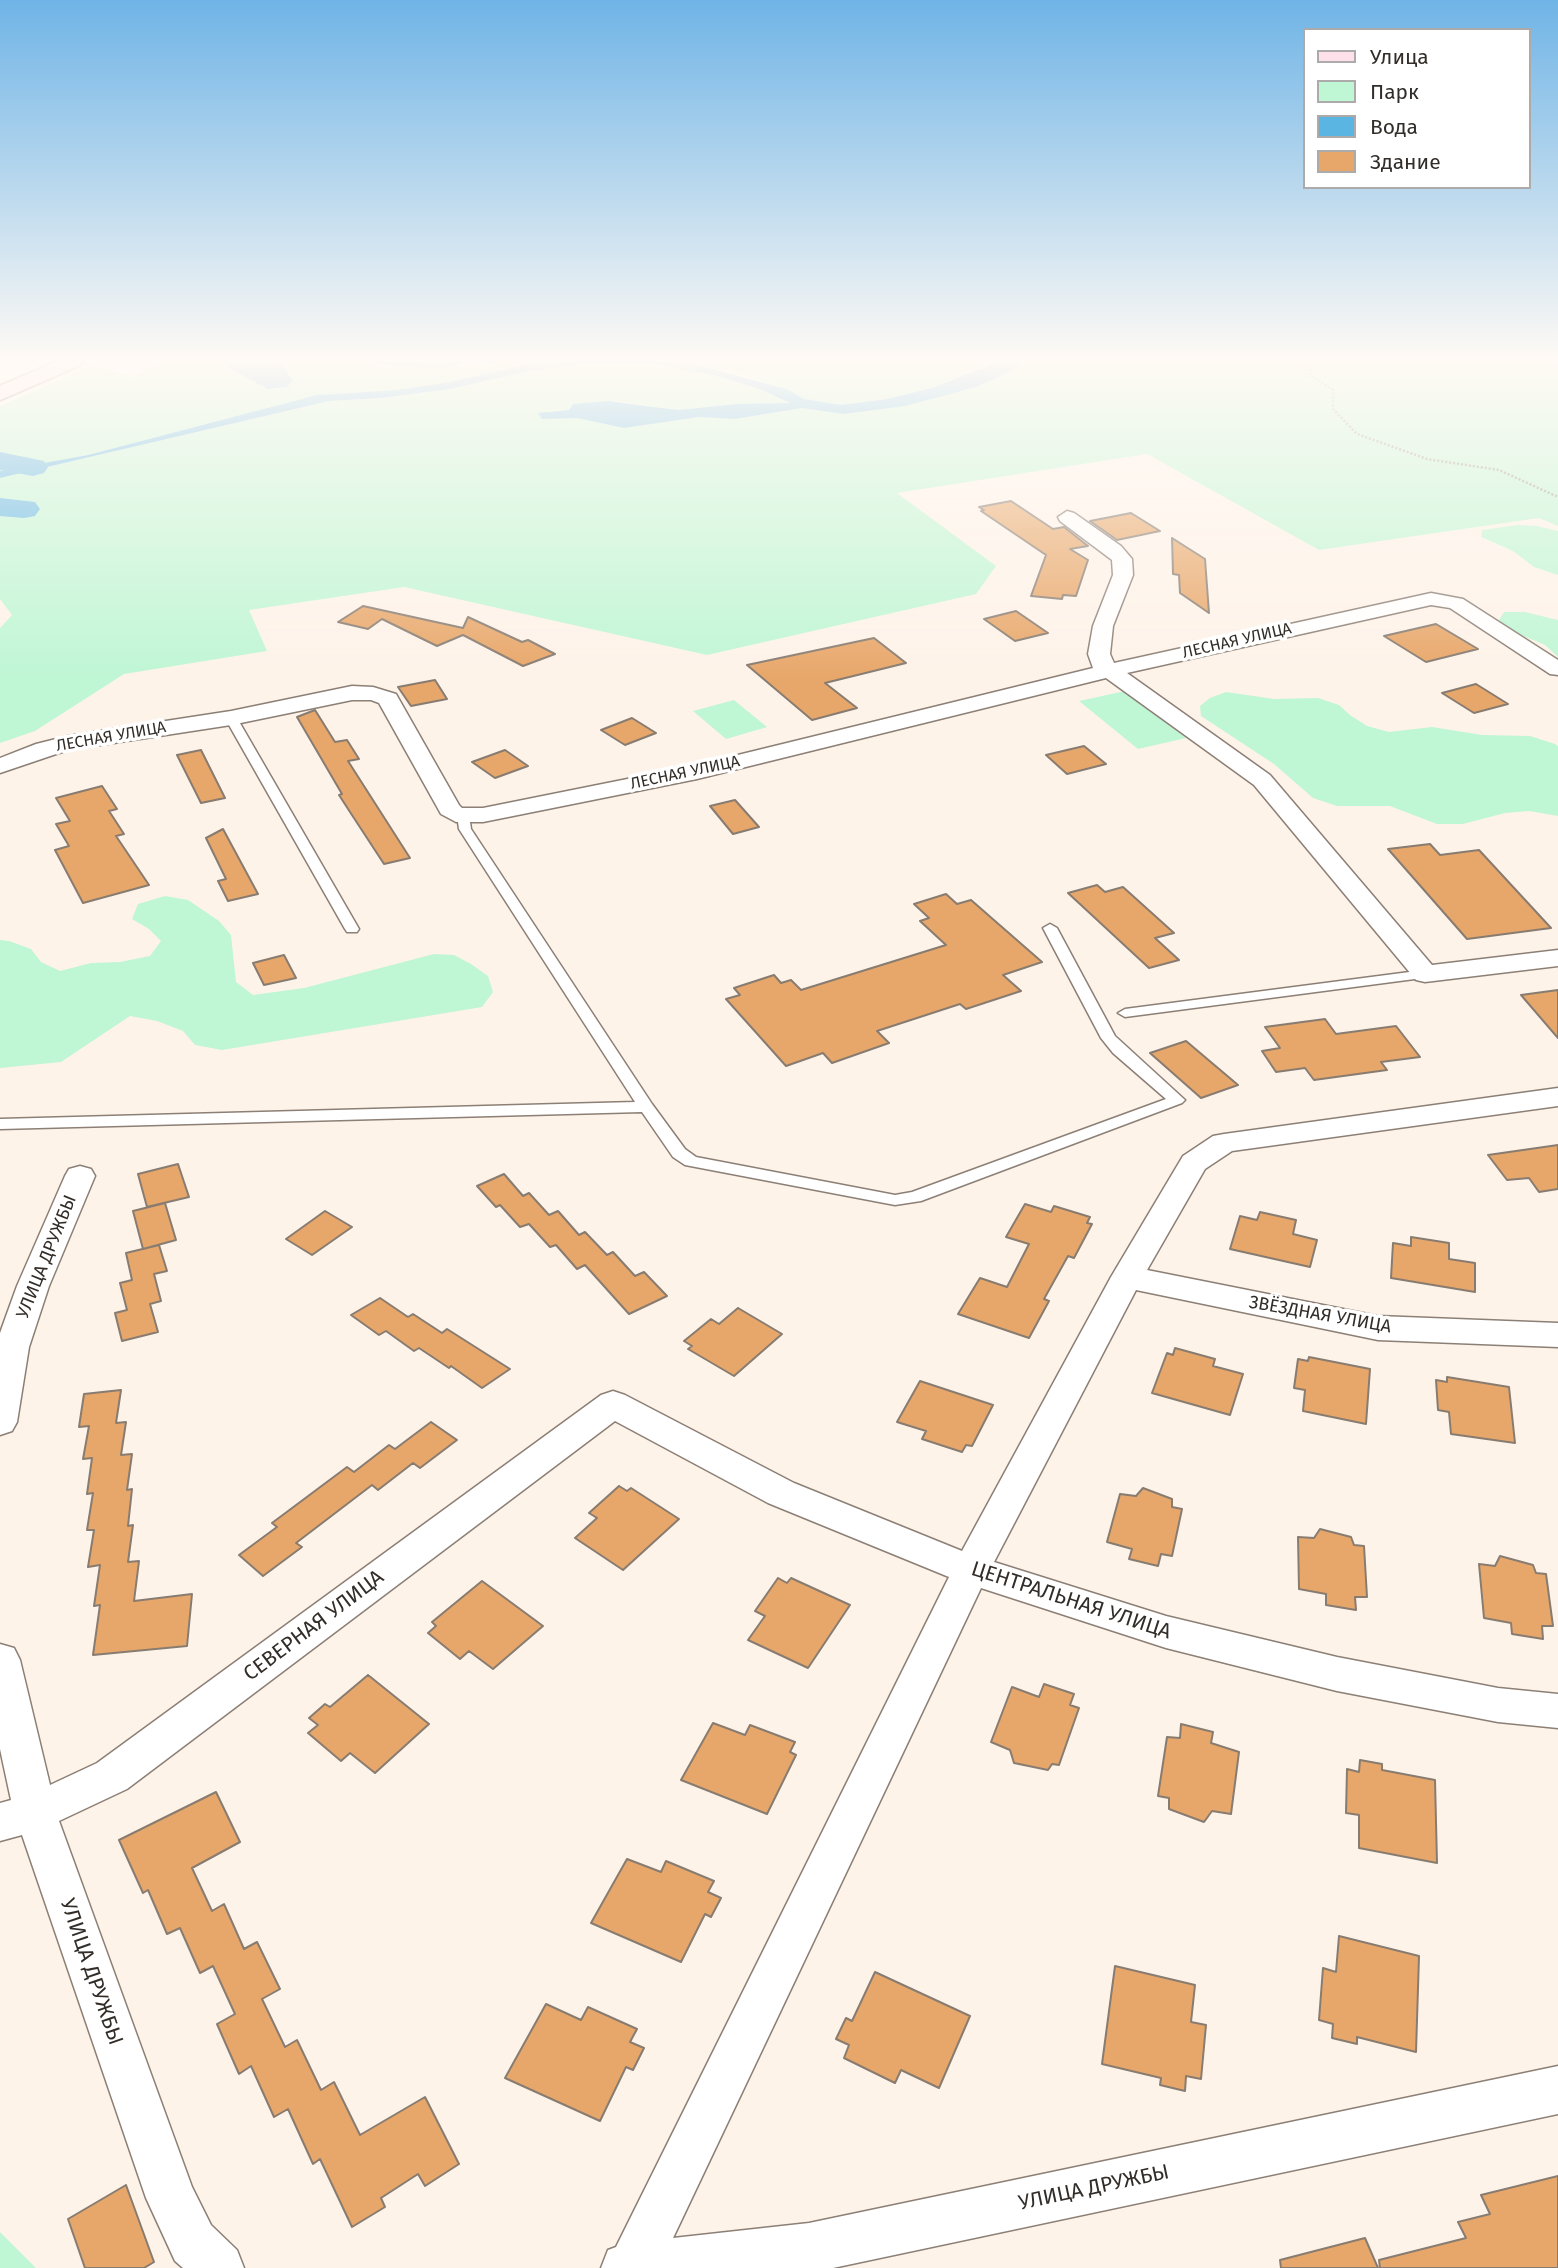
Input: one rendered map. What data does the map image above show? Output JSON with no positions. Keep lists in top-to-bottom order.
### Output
{
  "streets": {
    "street": [
      "ЛЕСНАЯ УЛИЦА",
      "УЛИЦА ДРУЖБЫ",
      "ЗВЁЗДНАЯ УЛИЦА",
      "ЦЕНТРАЛЬНАЯ УЛИЦА",
      "СЕВЕРНАЯ УЛИЦА"
    ]
  },
  "crossings": [
    ["УЛИЦА ДРУЖБЫ", "СЕВЕРНАЯ УЛИЦА"],
    ["ЦЕНТРАЛЬНАЯ УЛИЦА", "СЕВЕРНАЯ УЛИЦА"]
  ],
  "legend": [
    "Улица",
    "Парк",
    "Вода",
    "Здание"
  ]
}
